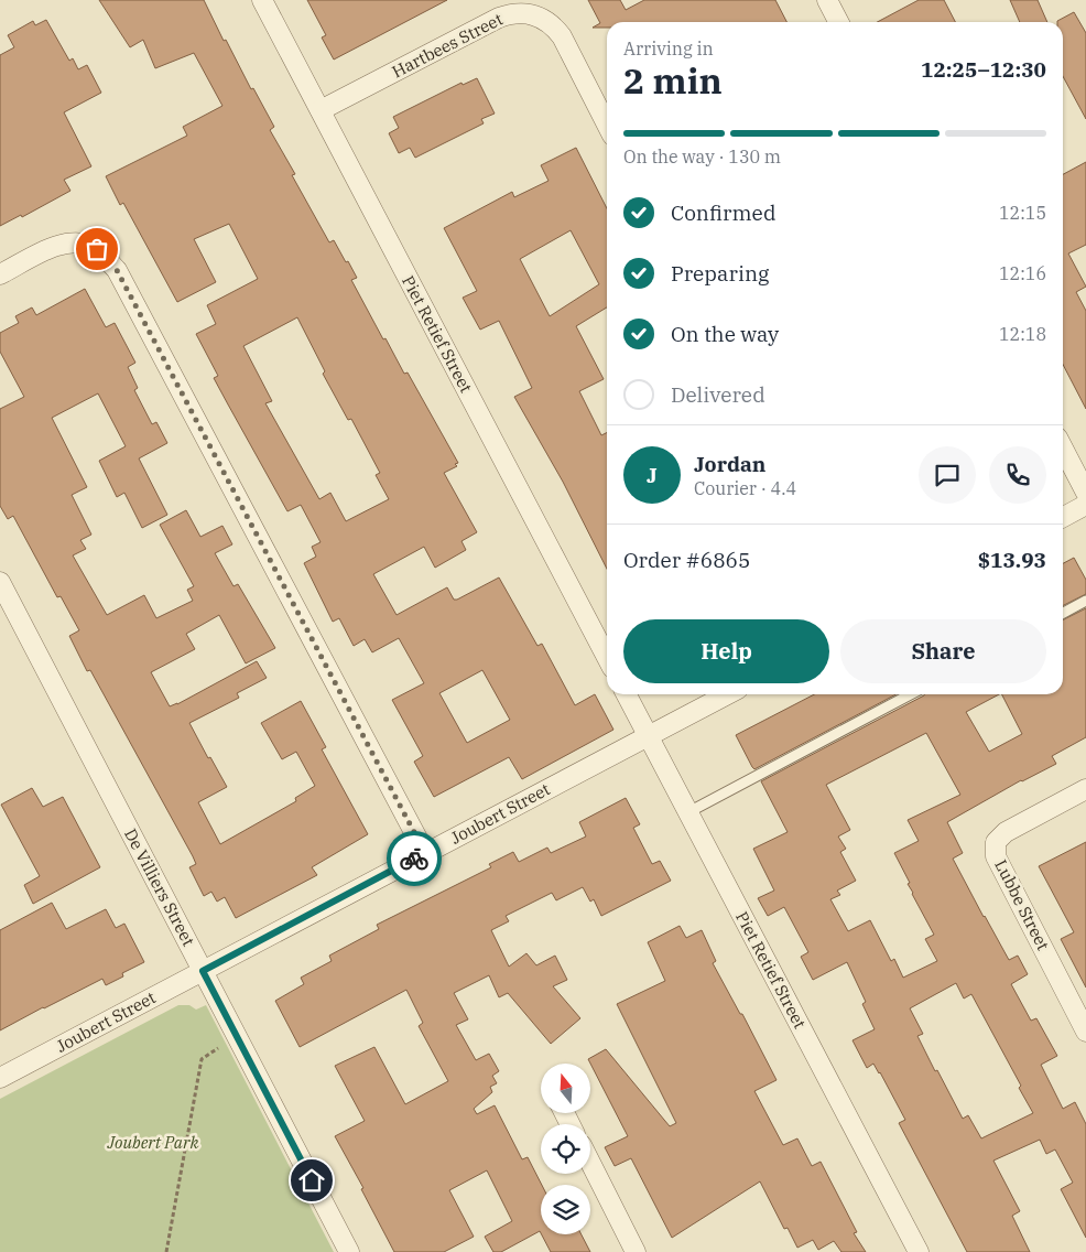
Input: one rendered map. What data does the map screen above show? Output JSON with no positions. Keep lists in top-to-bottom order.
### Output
{
  "streets": {
    "street": [
      "Hartbees Street",
      "Piet Retief Street",
      "Joubert Street",
      "De Villiers Street",
      "Lubbe Street"
    ]
  },
  "crossings": [
    ["Hartbees Street", "Piet Retief Street"],
    ["Piet Retief Street", "Joubert Street"],
    ["Joubert Street", "De Villiers Street"]
  ],
  "parks": ["Joubert Park"],
  "north": "top",
  "page": {
    "heading": ["2 min", "Arriving in", "12:25–12:30"],
    "panel": [
      "Jordan",
      "Courier · 4.4",
      "Order #6865",
      "$13.93"
    ],
    "bar": "On the way · 130 m",
    "list": [
      ["Confirmed", "12:15"],
      ["Preparing", "12:16"],
      ["On the way", "12:18"],
      "Delivered"
    ],
    "round": "J",
    "buttons": ["Help", "Share"]
  }
}
